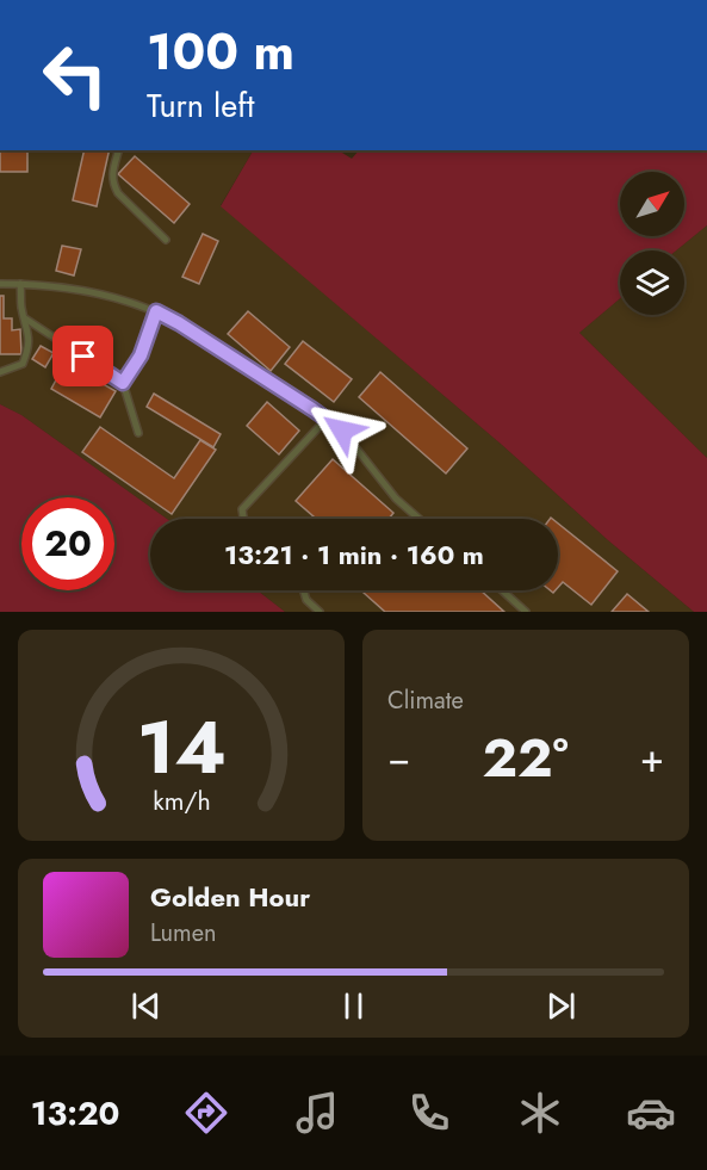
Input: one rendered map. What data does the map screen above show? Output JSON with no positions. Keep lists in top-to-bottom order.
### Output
{
  "north": "top right",
  "page": {
    "turn": ["100 m", "Turn left"],
    "limit": "20",
    "trip": "13:21 · 1 min · 160 m",
    "tile": "Climate",
    "heat": ["−", "22°", "+"],
    "song": ["Golden Hour", "Lumen"],
    "tabs": "13:20",
    "gauge": ["14", "km/h"]
  }
}
